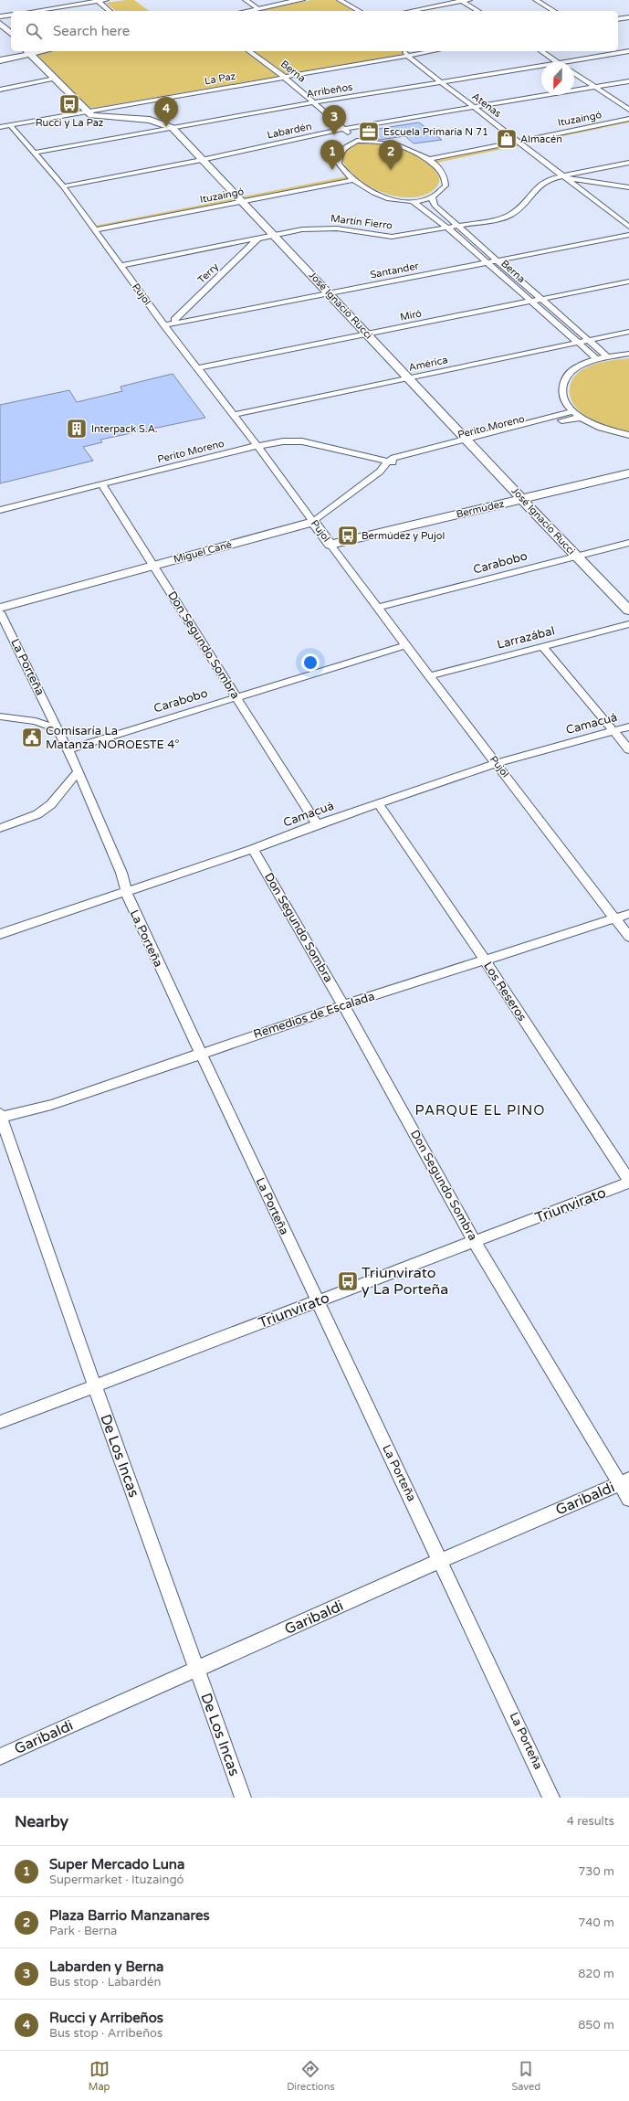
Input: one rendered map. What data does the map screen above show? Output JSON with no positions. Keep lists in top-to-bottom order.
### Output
{
  "streets": {
    "street": [
      "Berna",
      "La Paz",
      "Arribeños",
      "Atenas",
      "Ituzaingó",
      "Labardén",
      "Martín Fierro",
      "Santander",
      "Terry",
      "Pujol",
      "José Ignacio Rucci",
      "Miró",
      "América",
      "Perito Moreno",
      "Bermúdez",
      "Miguel Cané",
      "Carabobo",
      "Larrazábal",
      "Don Segundo Sombra",
      "La Porteña",
      "Camacuá",
      "Los Reseros",
      "Remedios de Escalada",
      "Triunvirato",
      "De Los Incas",
      "Garibaldi"
    ]
  },
  "crossings": [
    ["Berna", "La Paz"],
    ["Berna", "Arribeños"],
    ["Berna", "Ituzaingó"],
    ["Berna", "Labardén"],
    ["Berna", "Martín Fierro"],
    ["Berna", "Santander"],
    ["Berna", "Miró"],
    ["Berna", "América"],
    ["La Paz", "Atenas"],
    ["La Paz", "Pujol"],
    ["La Paz", "José Ignacio Rucci"],
    ["Arribeños", "Atenas"],
    ["Arribeños", "Pujol"],
    ["Arribeños", "José Ignacio Rucci"],
    ["Atenas", "Ituzaingó"],
    ["Atenas", "Labardén"],
    ["Atenas", "Martín Fierro"],
    ["Ituzaingó", "Pujol"],
    ["Ituzaingó", "José Ignacio Rucci"],
    ["Labardén", "Pujol"],
    ["Labardén", "José Ignacio Rucci"],
    ["Martín Fierro", "Terry"],
    ["Martín Fierro", "Pujol"],
    ["Martín Fierro", "José Ignacio Rucci"],
    ["Santander", "Terry"],
    ["Santander", "Pujol"],
    ["Santander", "José Ignacio Rucci"],
    ["Pujol", "Miró"],
    ["Pujol", "América"],
    ["Pujol", "Perito Moreno"],
    ["Pujol", "Bermúdez"],
    ["Pujol", "Miguel Cané"],
    ["Pujol", "Carabobo"],
    ["Pujol", "Larrazábal"],
    ["Pujol", "Camacuá"],
    ["Pujol", "Remedios de Escalada"],
    ["José Ignacio Rucci", "Miró"],
    ["José Ignacio Rucci", "América"],
    ["José Ignacio Rucci", "Perito Moreno"],
    ["José Ignacio Rucci", "Bermúdez"],
    ["José Ignacio Rucci", "Carabobo"],
    ["Perito Moreno", "Miguel Cané"],
    ["Perito Moreno", "Don Segundo Sombra"],
    ["Miguel Cané", "Don Segundo Sombra"],
    ["Carabobo", "Don Segundo Sombra"],
    ["Carabobo", "La Porteña"],
    ["Don Segundo Sombra", "Camacuá"],
    ["Don Segundo Sombra", "Remedios de Escalada"],
    ["Don Segundo Sombra", "Triunvirato"],
    ["Don Segundo Sombra", "Garibaldi"],
    ["La Porteña", "Camacuá"],
    ["La Porteña", "Remedios de Escalada"],
    ["La Porteña", "Triunvirato"],
    ["La Porteña", "Garibaldi"],
    ["Camacuá", "Los Reseros"],
    ["Los Reseros", "Remedios de Escalada"],
    ["Los Reseros", "Triunvirato"],
    ["Remedios de Escalada", "De Los Incas"],
    ["Triunvirato", "De Los Incas"],
    ["De Los Incas", "Garibaldi"]
  ],
  "districts": ["PARQUE EL PINO"],
  "places": {
    "bus stop": ["Rucci y La Paz", "Bermúdez y Pujol", "Triunvirato y La Porteña"],
    "office": ["Escuela Primaria N 71"],
    "shop": ["Almacén"],
    "building": ["Interpack S.A."],
    "public building": ["Comisaría La Matanza NOROESTE 4°"]
  },
  "north": "bottom",
  "page": {
    "search": "Search here",
    "pins": [
      "4",
      "3",
      "1",
      "2"
    ],
    "heading": ["Nearby", "4 results"],
    "list": [
      {
        "mark": "1",
        "name": "Super Mercado Luna",
        "note": "Supermarket · Ituzaingó",
        "value": "730 m"
      },
      {
        "mark": "2",
        "name": "Plaza Barrio Manzanares",
        "note": "Park · Berna",
        "value": "740 m"
      },
      {
        "mark": "3",
        "name": "Labarden y Berna",
        "note": "Bus stop · Labardén",
        "value": "820 m"
      },
      {
        "mark": "4",
        "name": "Rucci y Arribeños",
        "note": "Bus stop · Arribeños",
        "value": "850 m"
      }
    ],
    "nav": ["Map", "Directions", "Saved"]
  }
}
